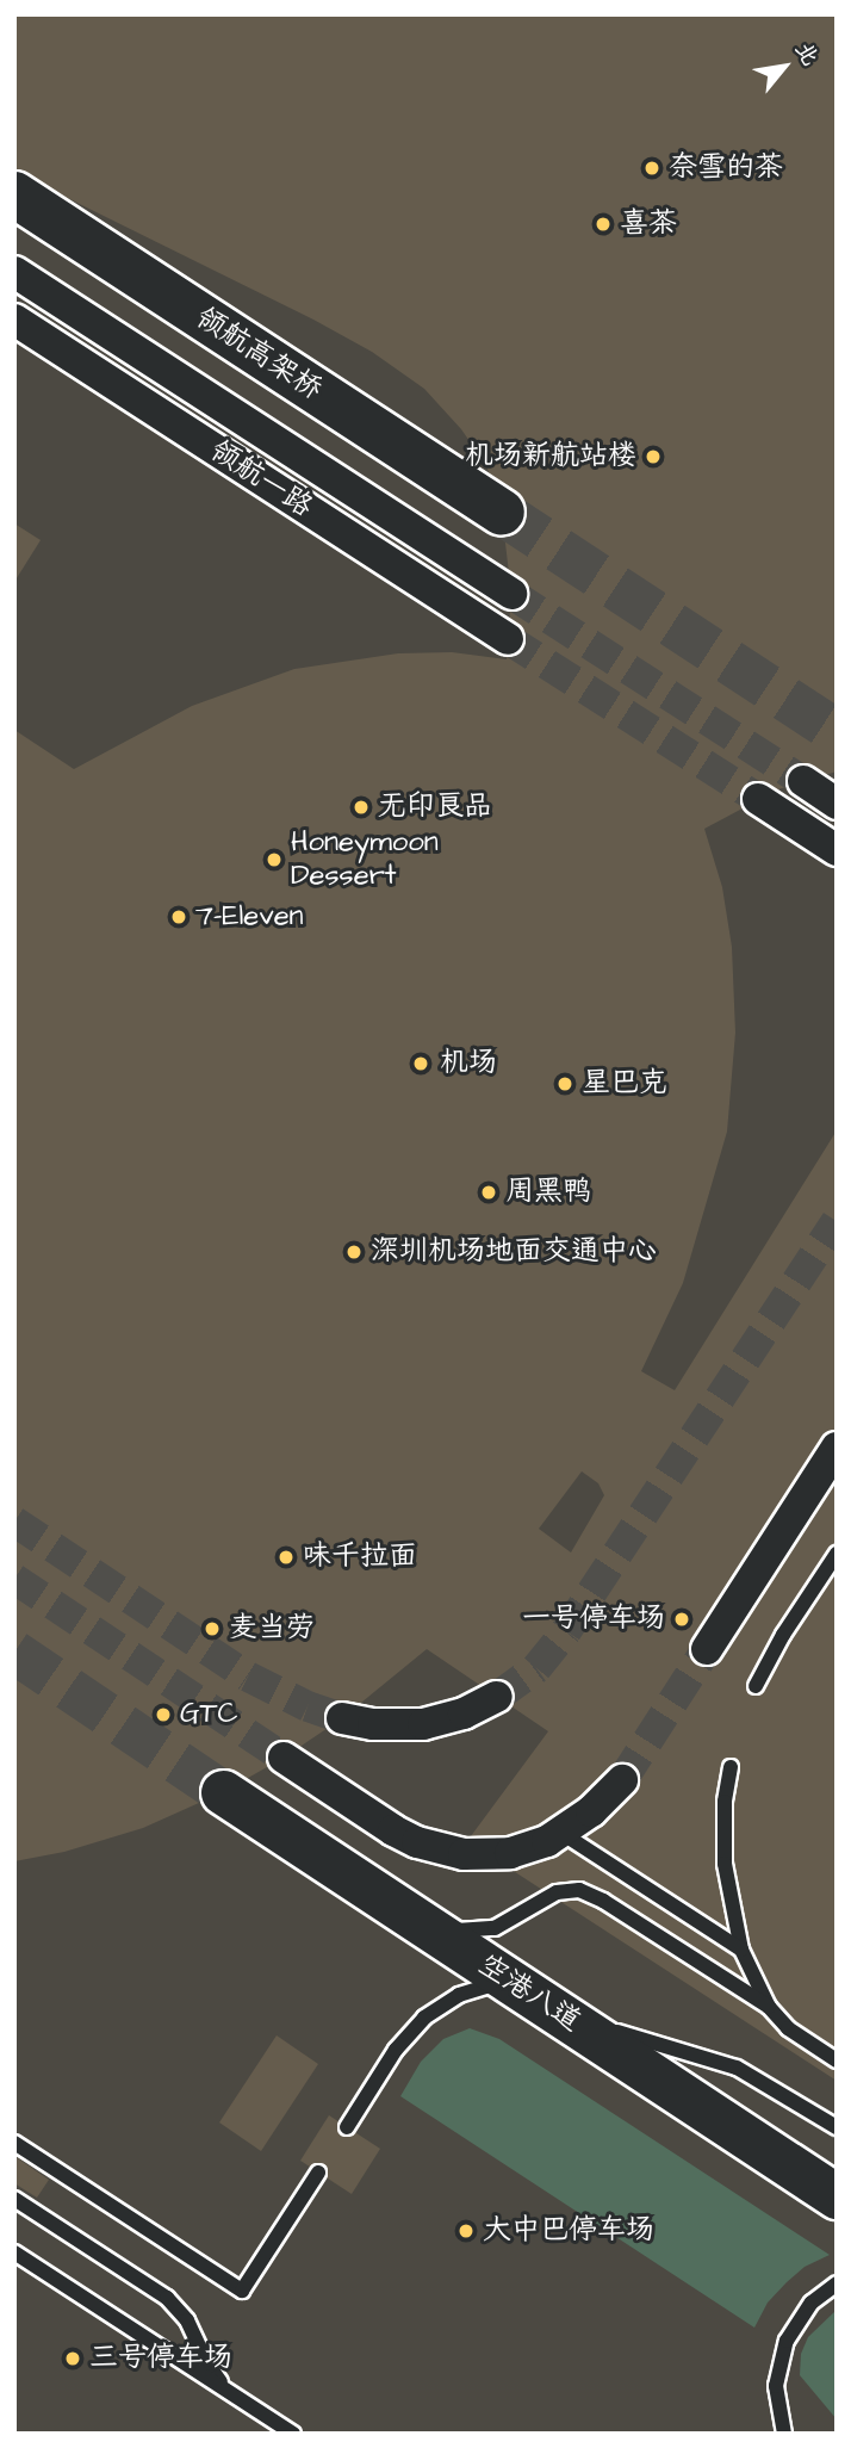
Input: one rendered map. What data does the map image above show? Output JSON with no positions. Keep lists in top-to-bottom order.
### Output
{
  "streets": {
    "main road": ["领航高架桥"],
    "street": ["领航一路", "空港八道"]
  },
  "places": [
    "奈雪的茶",
    "喜茶",
    "机场新航站楼",
    "无印良品",
    "Honeymoon Dessert",
    "7-Eleven",
    "机场",
    "星巴克",
    "周黑鸭",
    "深圳机场地面交通中心",
    "味千拉面",
    "一号停车场",
    "麦当劳",
    "GTC",
    "大中巴停车场",
    "三号停车场"
  ],
  "north": "top right"
}
